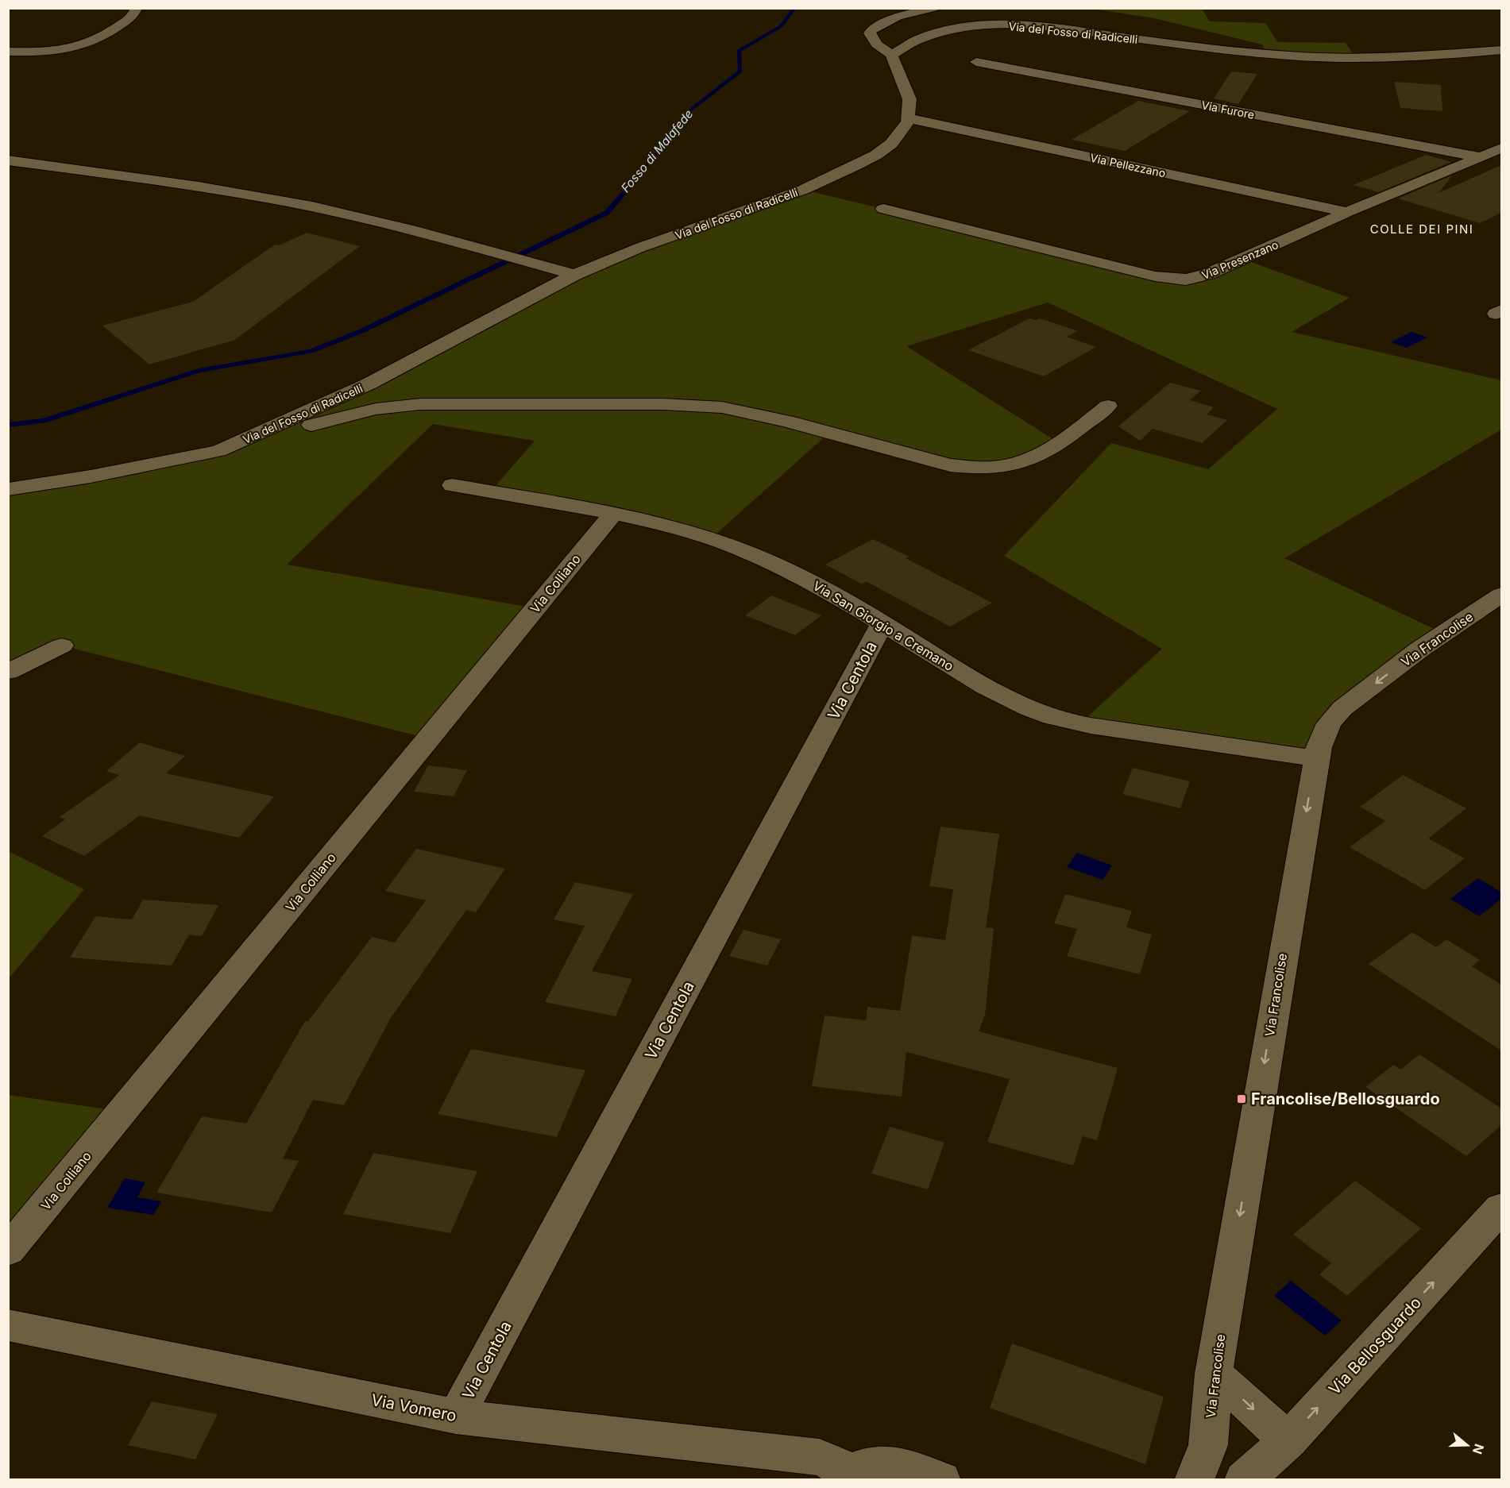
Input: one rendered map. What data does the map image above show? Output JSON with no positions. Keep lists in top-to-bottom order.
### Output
{
  "streets": {
    "street": [
      "Via del Fosso di Radicelli",
      "Via Furore",
      "Via Pellezzano",
      "Via Presenzano",
      "Via Colliano",
      "Via San Giorgio a Cremano",
      "Via Francolise",
      "Via Centola",
      "Via Bellosguardo",
      "Via Vomero"
    ]
  },
  "crossings": [
    ["Via del Fosso di Radicelli", "Via Pellezzano"],
    ["Via Furore", "Via Presenzano"],
    ["Via Pellezzano", "Via Presenzano"],
    ["Via Colliano", "Via San Giorgio a Cremano"],
    ["Via San Giorgio a Cremano", "Via Francolise"],
    ["Via San Giorgio a Cremano", "Via Centola"],
    ["Via Centola", "Via Vomero"]
  ],
  "one_way": ["Via Francolise", "Via Bellosguardo"],
  "districts": ["COLLE DEI PINI"],
  "water": ["Fosso di Malafede"],
  "places": {
    "transit": ["Francolise/Bellosguardo"]
  },
  "north": "right"
}
